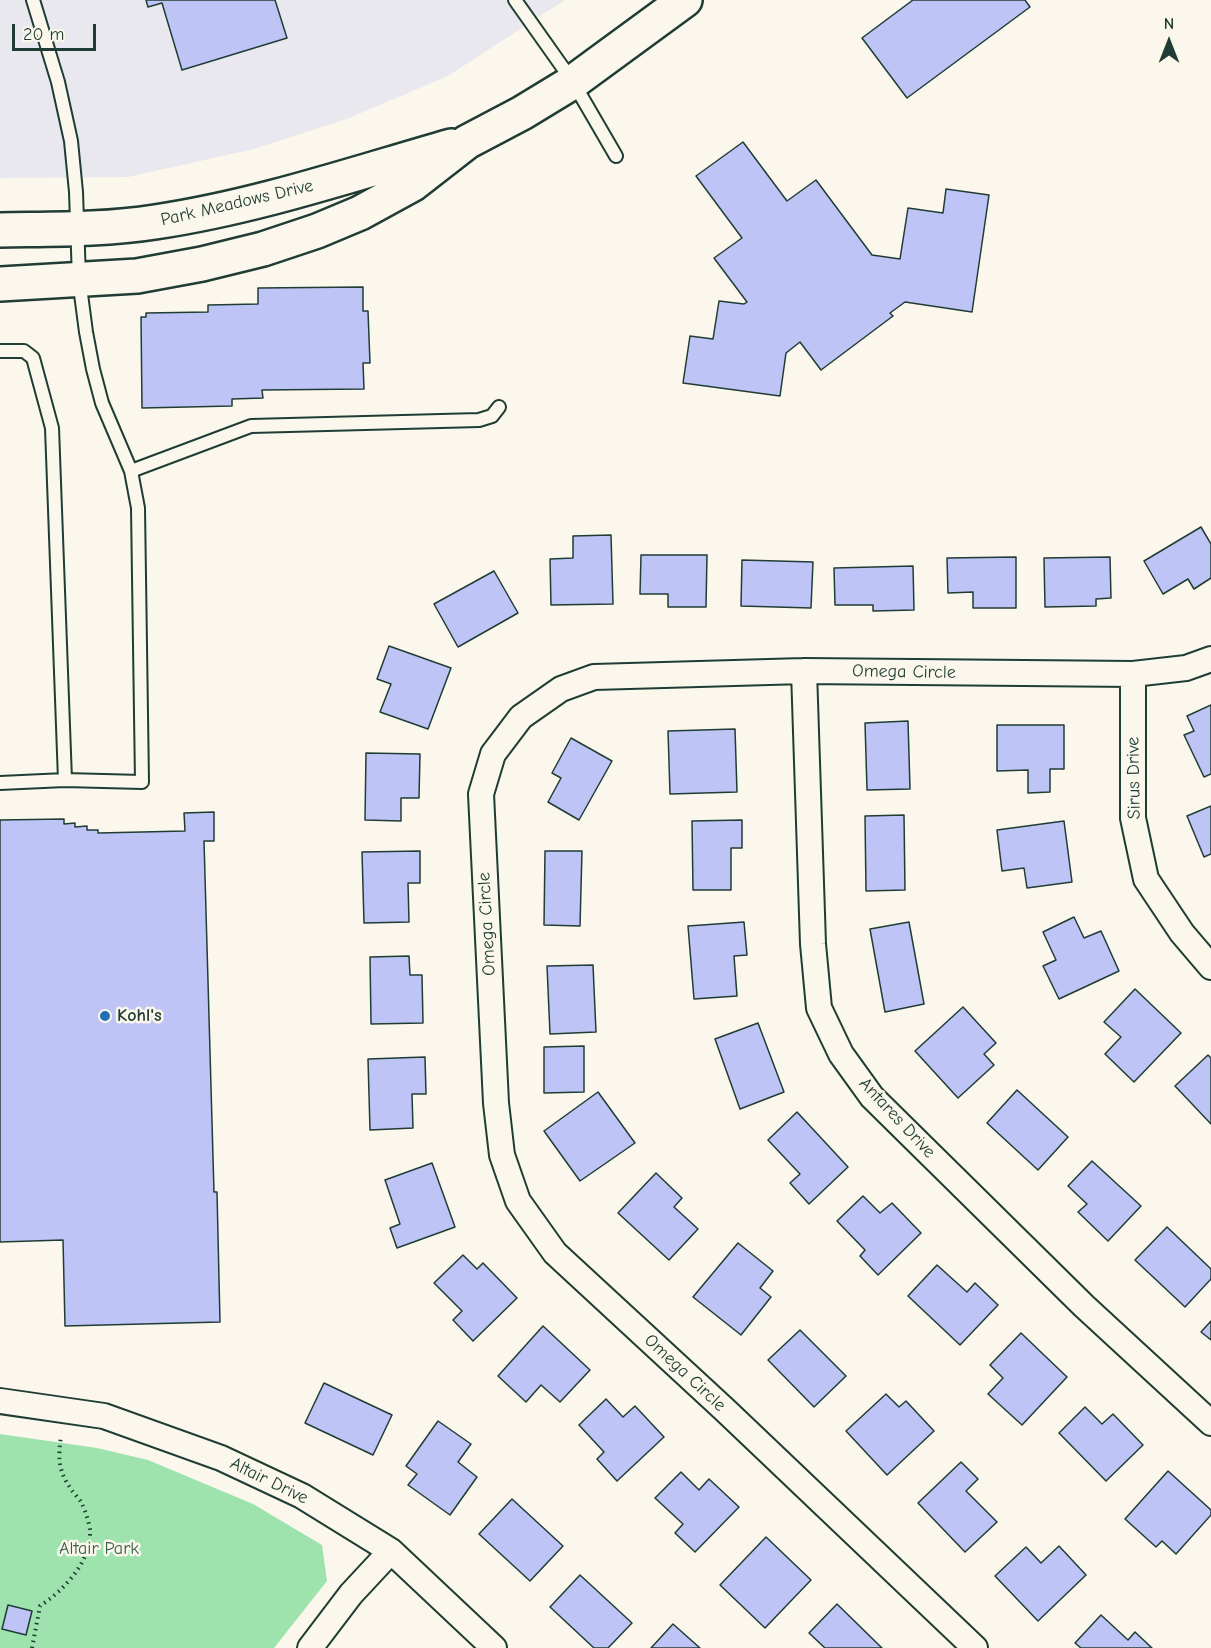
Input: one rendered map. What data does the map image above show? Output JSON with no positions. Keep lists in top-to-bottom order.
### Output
{
  "streets": {
    "main road": ["Park Meadows Drive"],
    "street": [
      "Omega Circle",
      "Sirus Drive",
      "Antares Drive",
      "Altair Drive"
    ]
  },
  "crossings": [
    ["Omega Circle", "Sirus Drive"],
    ["Omega Circle", "Antares Drive"]
  ],
  "parks": ["Altair Park"],
  "places": ["Kohl's"],
  "scale_bar": "20 m",
  "north": "top"
}
